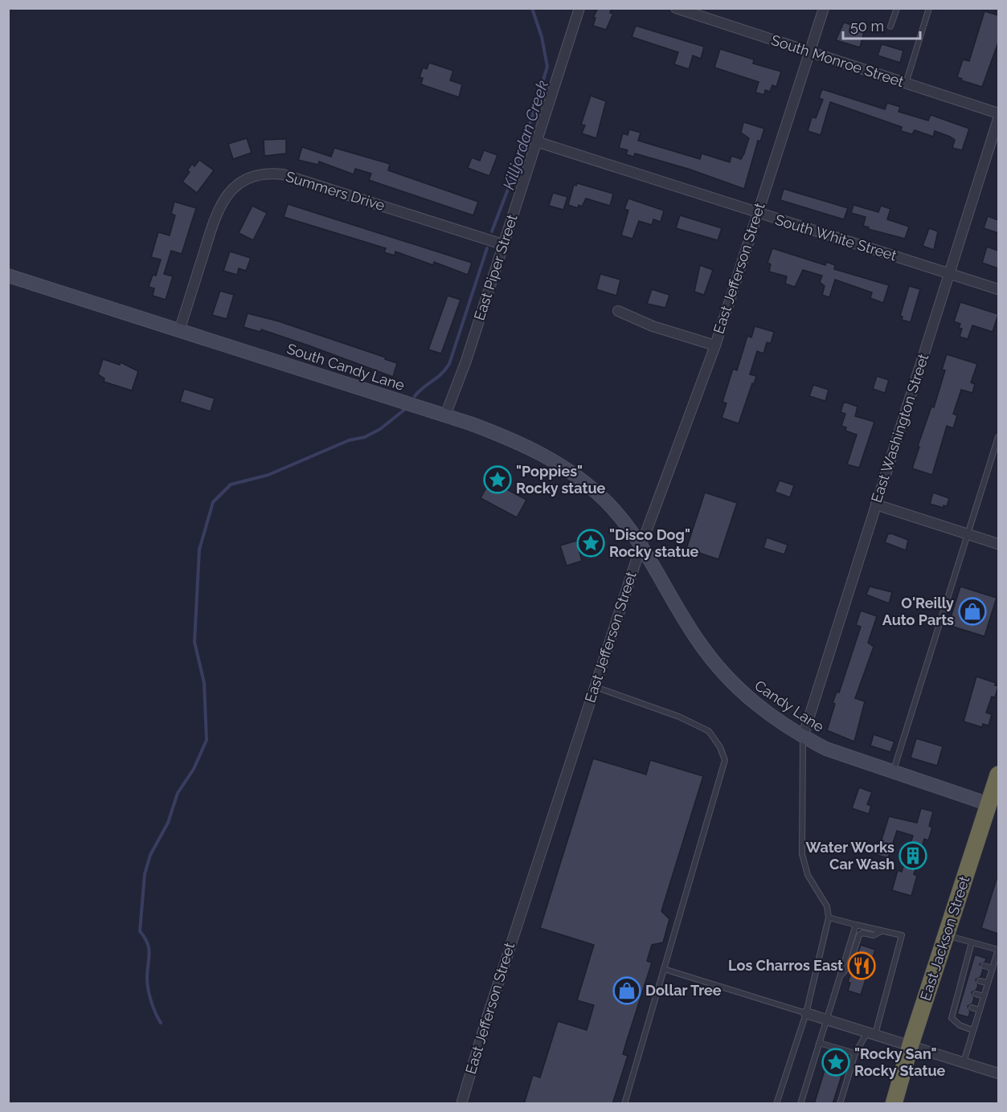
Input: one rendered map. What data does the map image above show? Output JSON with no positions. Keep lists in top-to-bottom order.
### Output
{
  "streets": {
    "highway": ["East Jackson Street"],
    "main road": ["South Candy Lane", "Candy Lane"],
    "street": [
      "South Monroe Street",
      "Summers Drive",
      "South White Street",
      "East Piper Street",
      "East Jefferson Street",
      "East Washington Street"
    ]
  },
  "crossings": [
    ["South Monroe Street", "East Jefferson Street"],
    ["Summers Drive", "East Piper Street"],
    ["Summers Drive", "South Candy Lane"],
    ["South White Street", "East Piper Street"],
    ["South White Street", "East Jefferson Street"],
    ["South White Street", "East Washington Street"],
    ["East Piper Street", "South Candy Lane"],
    ["East Jefferson Street", "South Candy Lane"],
    ["East Jefferson Street", "Candy Lane"],
    ["South Candy Lane", "Candy Lane"],
    ["East Washington Street", "Candy Lane"],
    ["Candy Lane", "East Jackson Street"]
  ],
  "water": ["Killjordan Creek"],
  "places": {
    "place": ["\"Poppies\" Rocky statue", "\"Disco Dog\" Rocky statue", "\"Rocky San\" Rocky Statue"],
    "shop": ["O'Reilly Auto Parts", "Dollar Tree"],
    "building": ["Water Works Car Wash"],
    "restaurant": ["Los Charros East"]
  },
  "scale_bar": "50 m"
}
